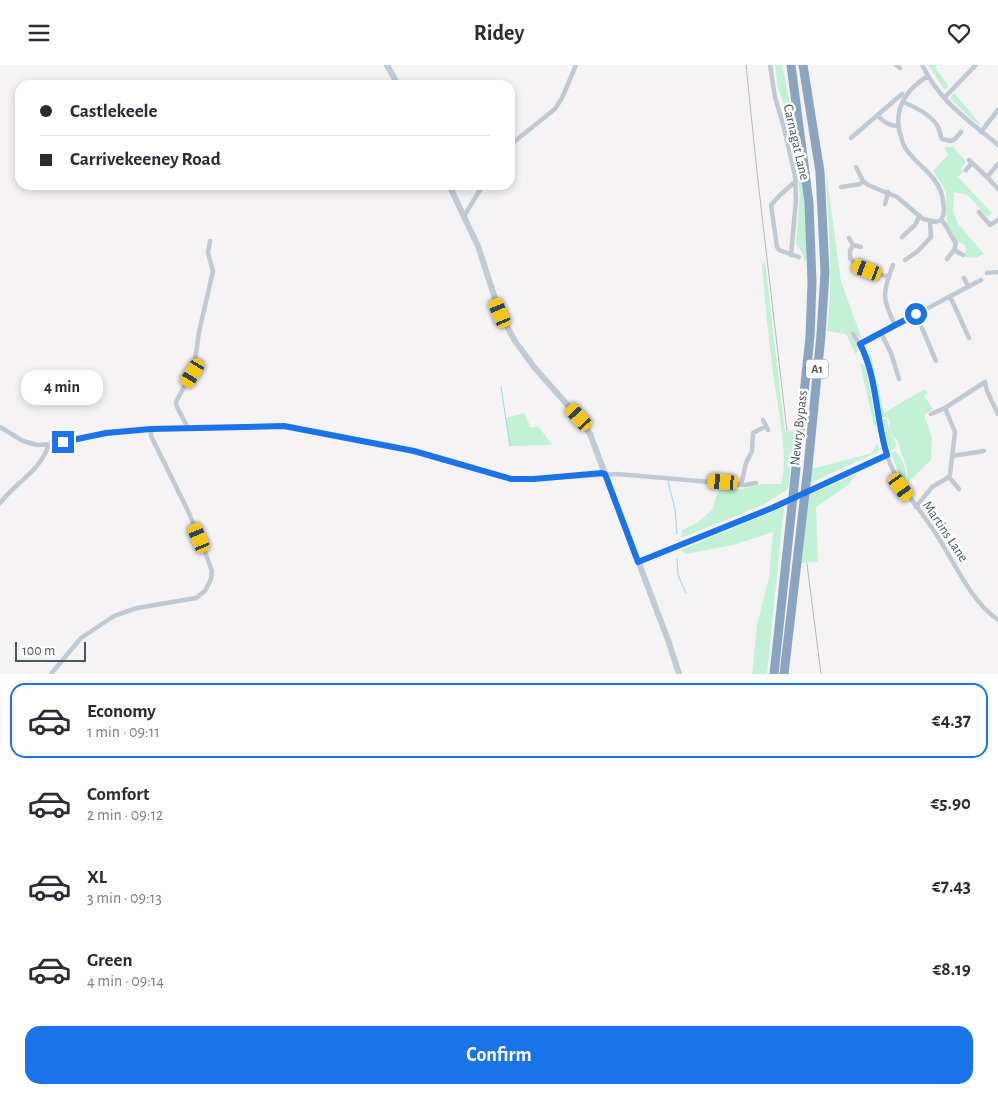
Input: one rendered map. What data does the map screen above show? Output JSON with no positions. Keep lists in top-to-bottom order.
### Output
{
  "streets": {
    "highway": ["A1", "Newry Bypass"],
    "street": ["Carnagat Lane", "Martins Lane"]
  },
  "scale_bar": "100 m",
  "page": {
    "header": "Ridey",
    "banner": ["Castlekeele", "Carrivekeeney Road"],
    "bubble": "4 min",
    "scale": "100 m",
    "list": [
      {
        "name": "Economy",
        "note": "1 min · 09:11",
        "value": "€4.37"
      },
      {
        "name": "Comfort",
        "note": "2 min · 09:12",
        "value": "€5.90"
      },
      {
        "name": "XL",
        "note": "3 min · 09:13",
        "value": "€7.43"
      },
      {
        "name": "Green",
        "note": "4 min · 09:14",
        "value": "€8.19"
      }
    ],
    "buttons": "Confirm"
  }
}
